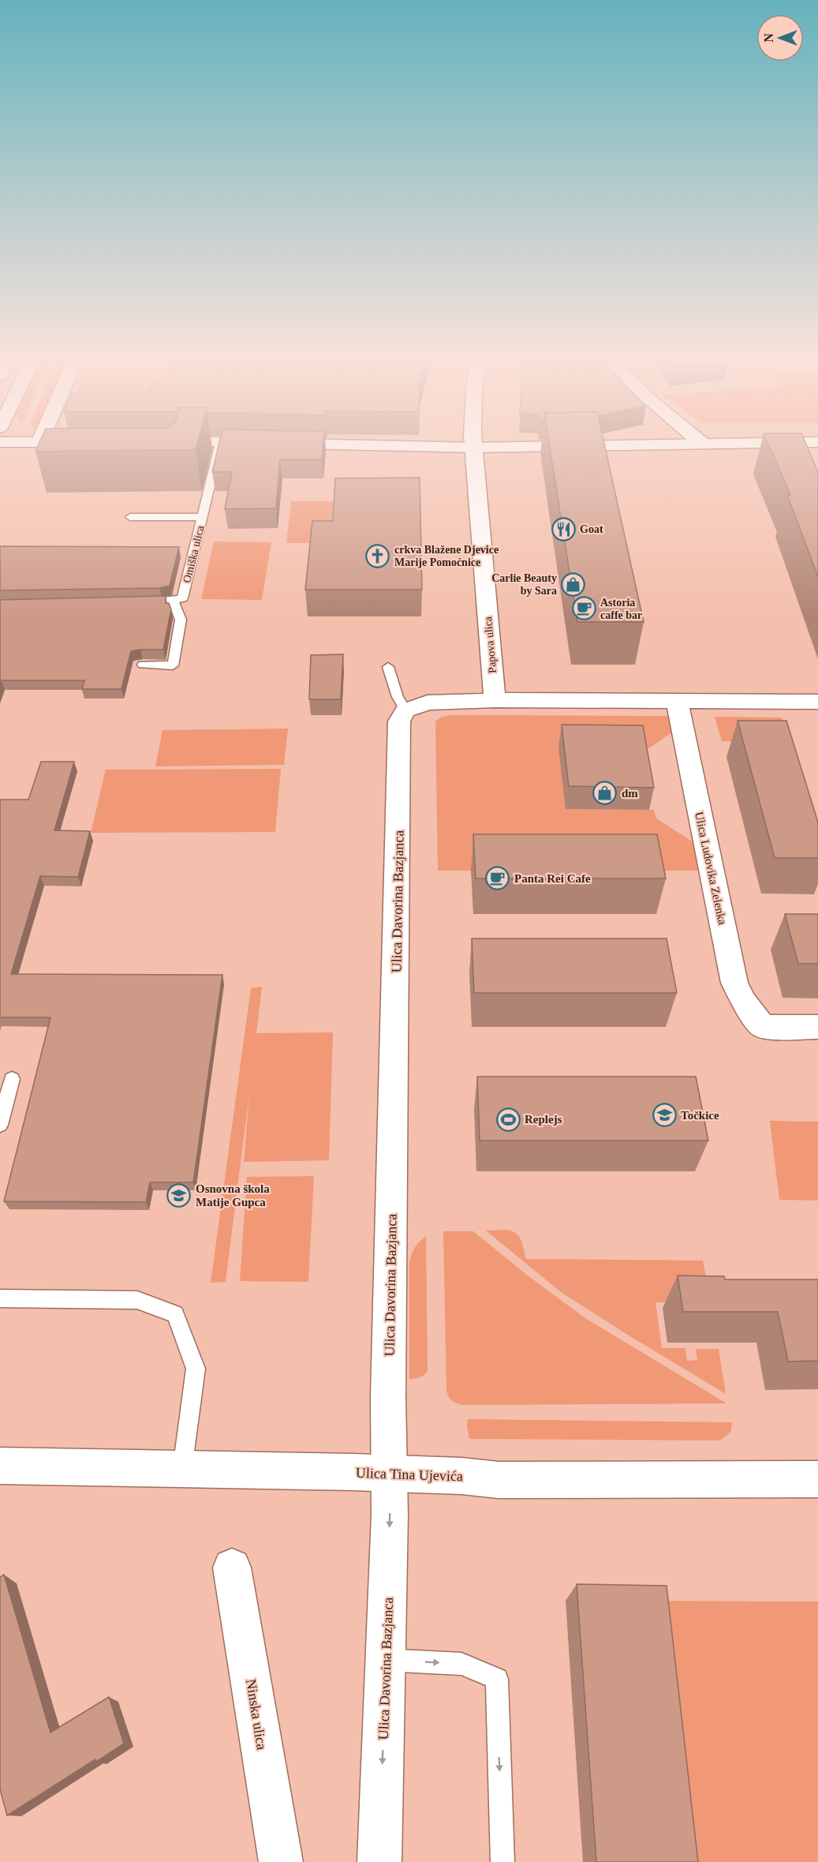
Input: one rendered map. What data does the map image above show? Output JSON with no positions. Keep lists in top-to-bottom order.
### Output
{
  "streets": {
    "street": [
      "Papova ulica",
      "Ulica Ludovika Zelenka",
      "Ulica Davorina Bazjanca",
      "Ulica Tina Ujevića",
      "Ninska ulica"
    ],
    "lane": ["Omiška ulica"]
  },
  "crossings": [
    ["Ulica Davorina Bazjanca", "Ulica Tina Ujevića"]
  ],
  "places": {
    "restaurant": ["Goat"],
    "church": ["crkva Blažene Djevice Marije Pomoćnice"],
    "shop": ["Carlie Beauty by Sara", "dm"],
    "cafe": ["Astoria caffe bar", "Panta Rei Cafe"],
    "school or university": ["Točkice", "Osnovna škola Matije Gupca"],
    "sports": ["Replejs"]
  },
  "north": "left"
}
